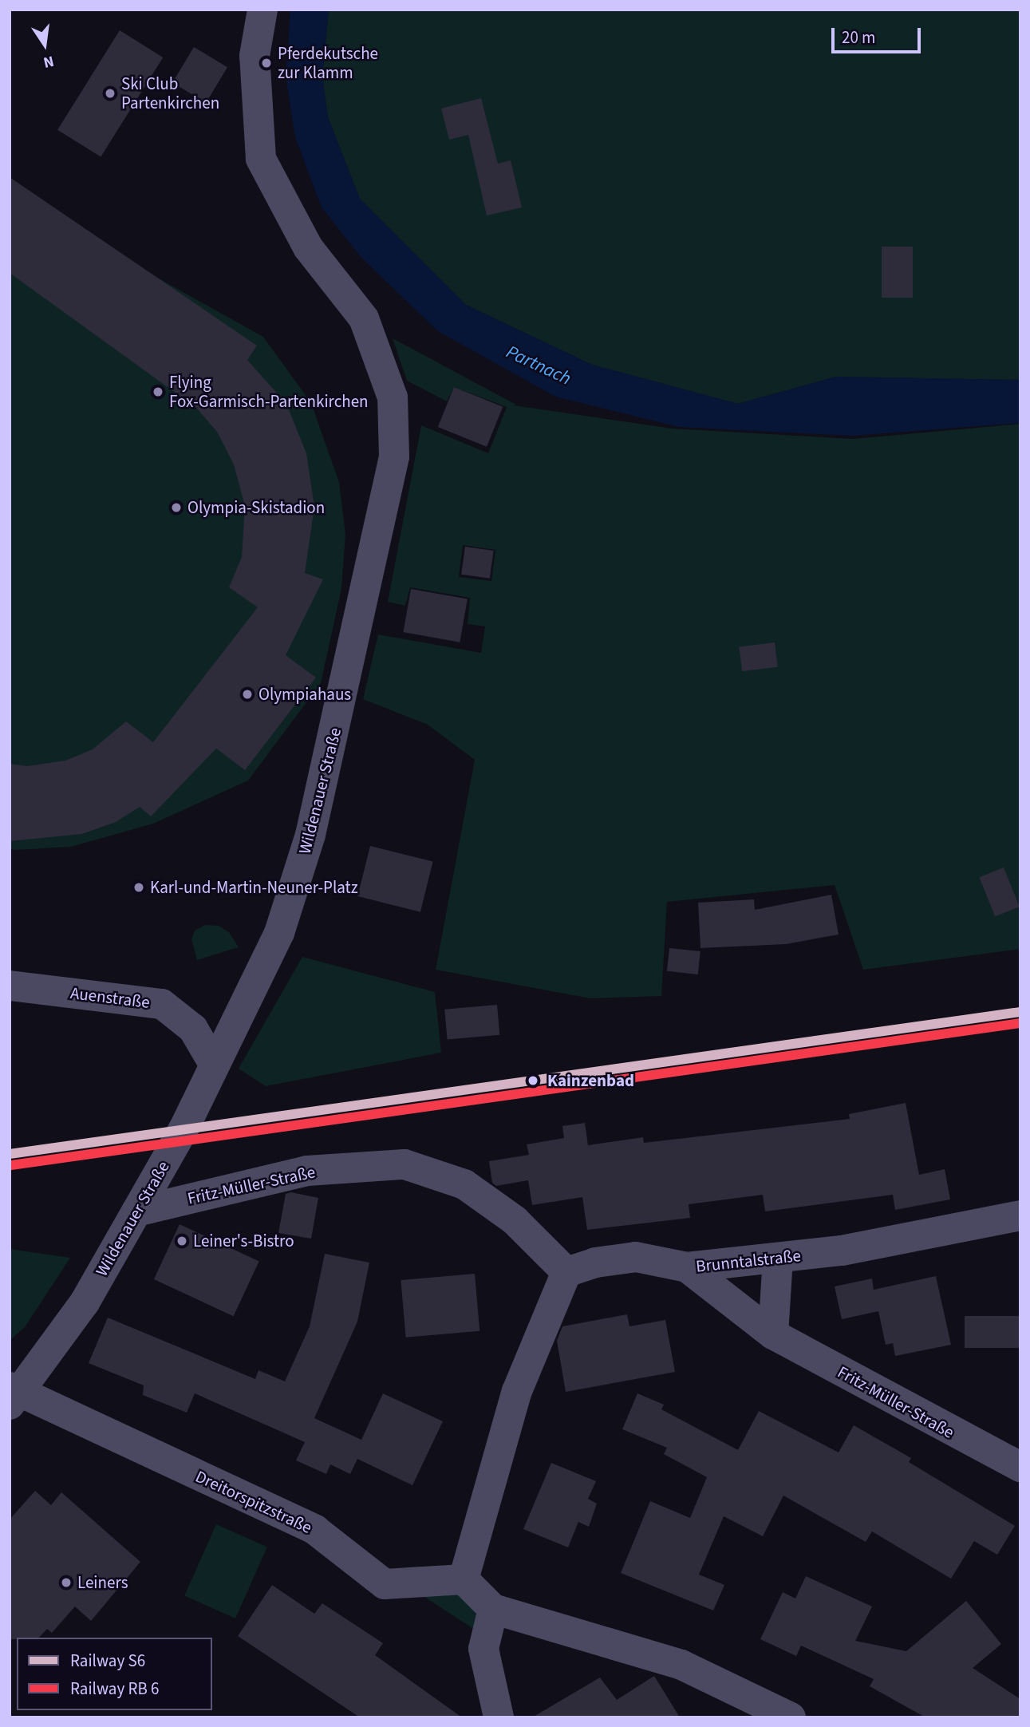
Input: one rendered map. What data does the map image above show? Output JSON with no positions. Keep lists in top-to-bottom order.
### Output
{
  "streets": {
    "street": [
      "Wildenauer Straße",
      "Auenstraße",
      "Fritz-Müller-Straße",
      "Brunntalstraße",
      "Dreitorspitzstraße"
    ]
  },
  "crossings": [
    ["Wildenauer Straße", "Auenstraße"],
    ["Wildenauer Straße", "Fritz-Müller-Straße"],
    ["Wildenauer Straße", "Dreitorspitzstraße"],
    ["Fritz-Müller-Straße", "Brunntalstraße"]
  ],
  "water": ["Partnach"],
  "places": [
    "Pferdekutsche zur Klamm",
    "Ski Club Partenkirchen",
    "Flying Fox-Garmisch-Partenkirchen",
    "Olympia-Skistadion",
    "Olympiahaus",
    "Karl-und-Martin-Neuner-Platz",
    "Kainzenbad",
    "Leiner's-Bistro",
    "Leiners"
  ],
  "lines": ["rail line S6"],
  "legend": ["Railway S6", "Railway RB 6"],
  "scale_bar": "20 m",
  "north": "bottom"
}
